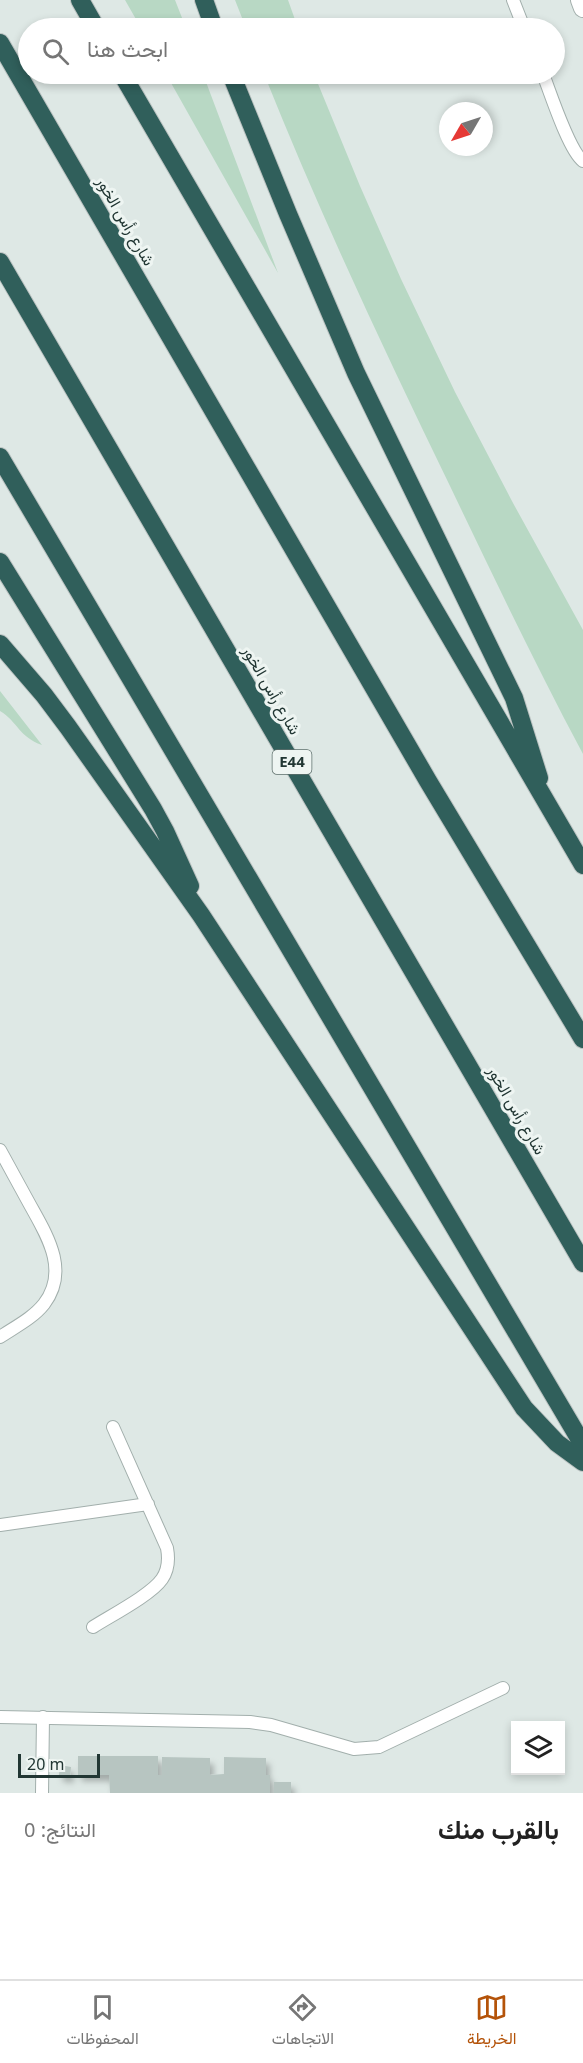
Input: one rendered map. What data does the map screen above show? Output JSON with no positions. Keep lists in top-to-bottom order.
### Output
{
  "streets": {
    "highway": ["شارع رأس الخور", "E44"]
  },
  "scale_bar": "20 m",
  "north": "bottom left",
  "page": {
    "search": "ابحث هنا",
    "scale": "20 m",
    "heading": ["بالقرب منك", "النتائج: 0"],
    "nav": ["الخريطة", "الاتجاهات", "المحفوظات"]
  }
}
